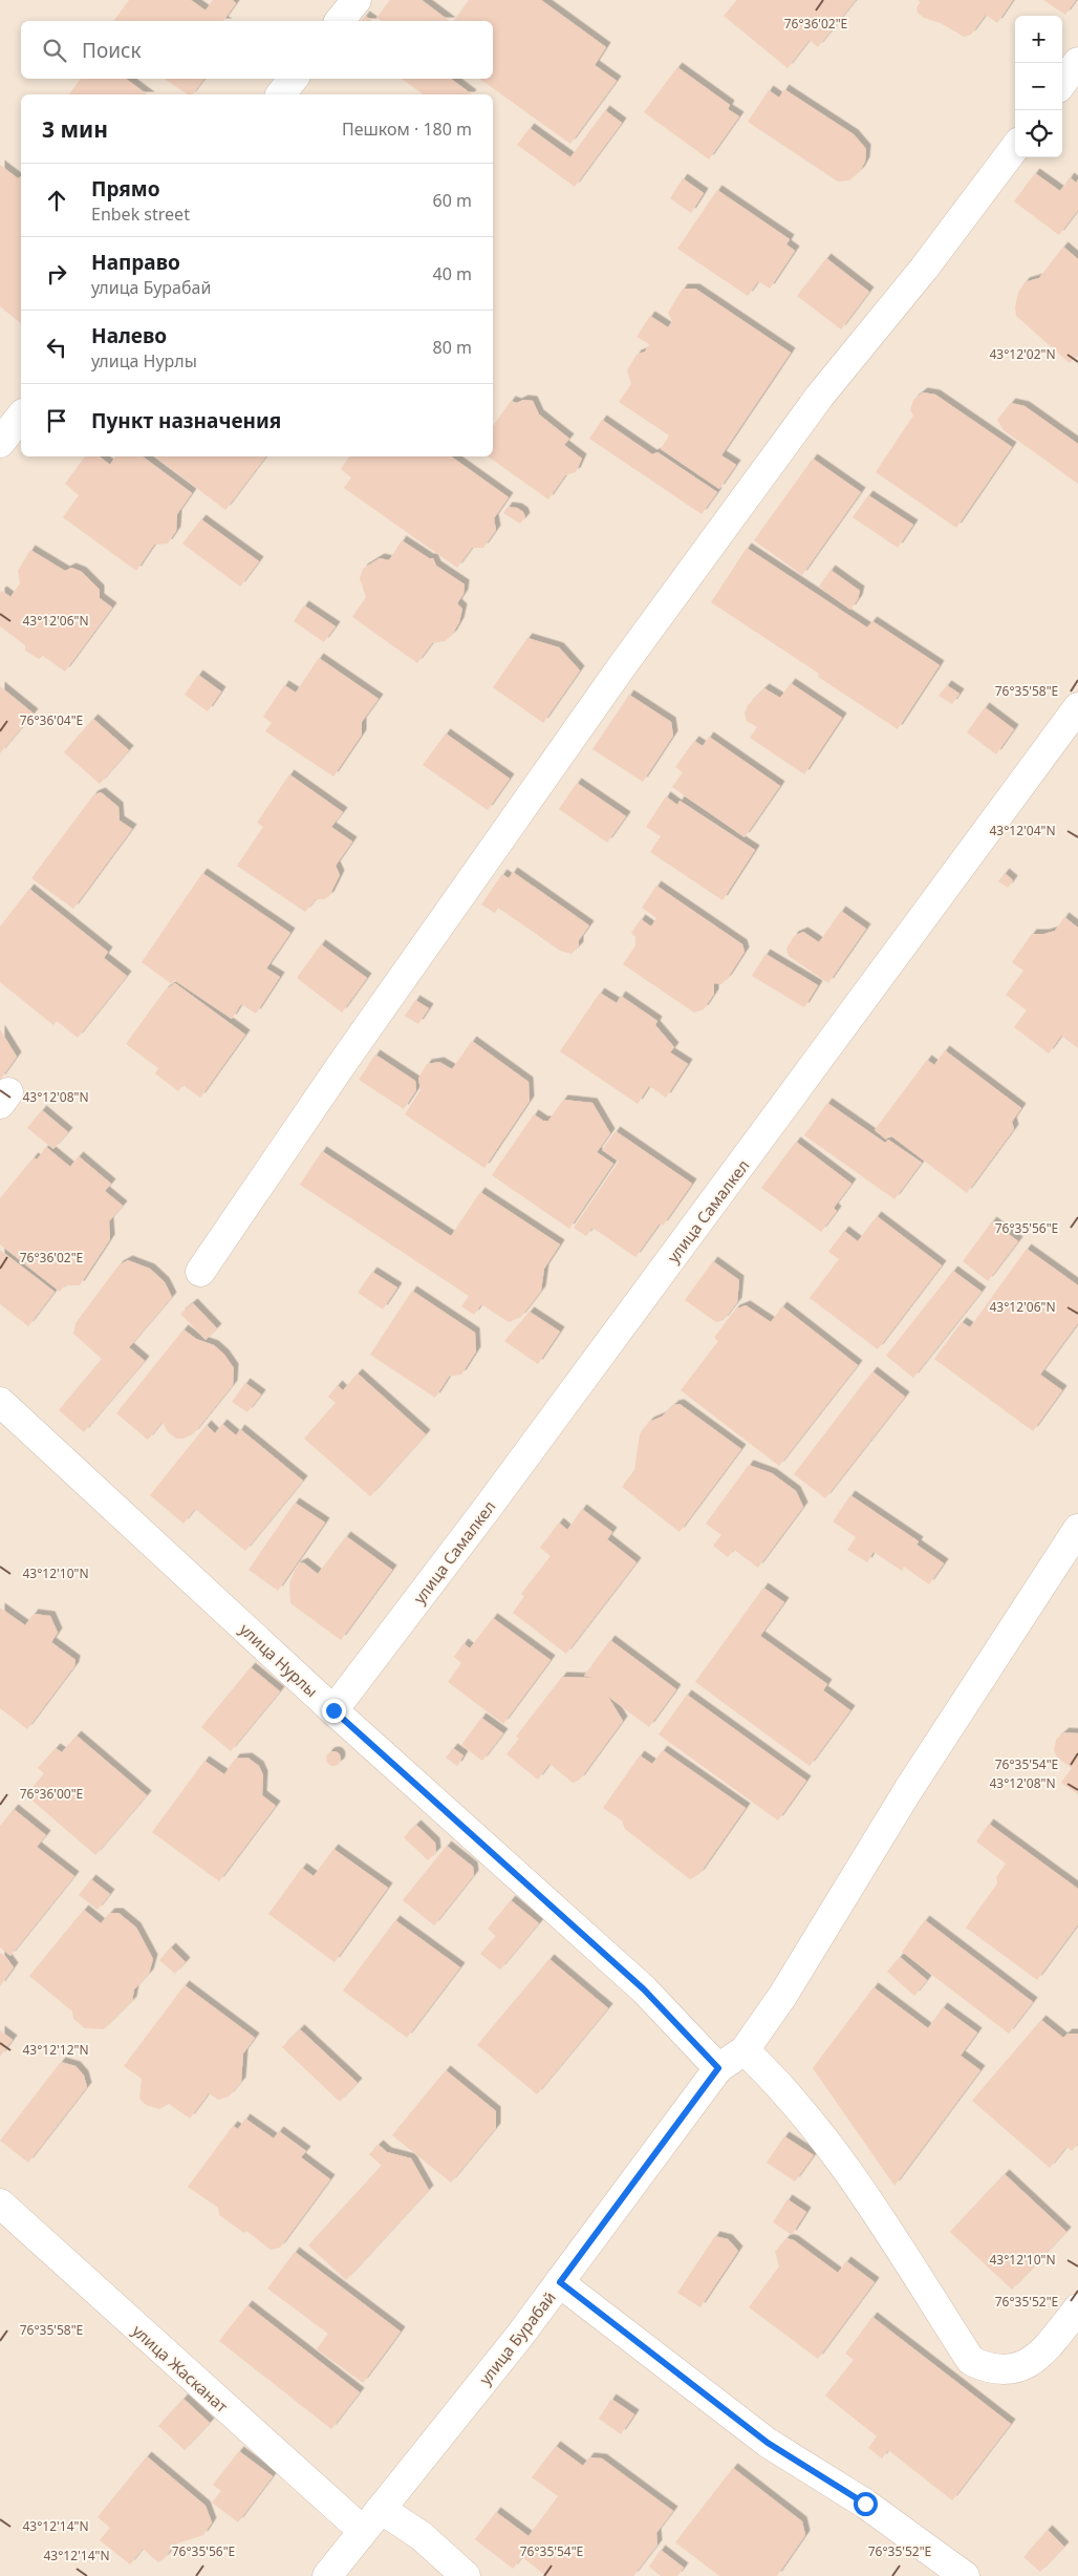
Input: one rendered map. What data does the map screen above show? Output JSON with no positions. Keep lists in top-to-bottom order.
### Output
{
  "streets": {
    "street": [
      "улица Самалкел",
      "улица Нурлы",
      "улица Бурабай",
      "улица Жасканат"
    ]
  },
  "crossings": [
    ["улица Самалкел", "улица Нурлы"],
    ["улица Нурлы", "улица Бурабай"],
    ["улица Бурабай", "улица Жасканат"]
  ],
  "page": {
    "map_buttons": ["+", "−"],
    "search": "Поиск",
    "heading": ["3 мин", "Пешком · 180 m"],
    "list": [
      ["Прямо", "Enbek street", "60 m"],
      ["Направо", "улица Бурабай", "40 m"],
      ["Налево", "улица Нурлы", "80 m"],
      "Пункт назначения"
    ]
  },
  "coordinates": [
    "76°36'02\"E",
    "43°12'02\"N",
    "43°12'06\"N",
    "76°35'58\"E",
    "76°36'04\"E",
    "43°12'04\"N",
    "43°12'08\"N",
    "76°35'56\"E",
    "43°12'10\"N",
    "76°35'54\"E",
    "76°36'00\"E",
    "43°12'12\"N",
    "76°35'52\"E",
    "43°12'14\"N"
  ]
}
